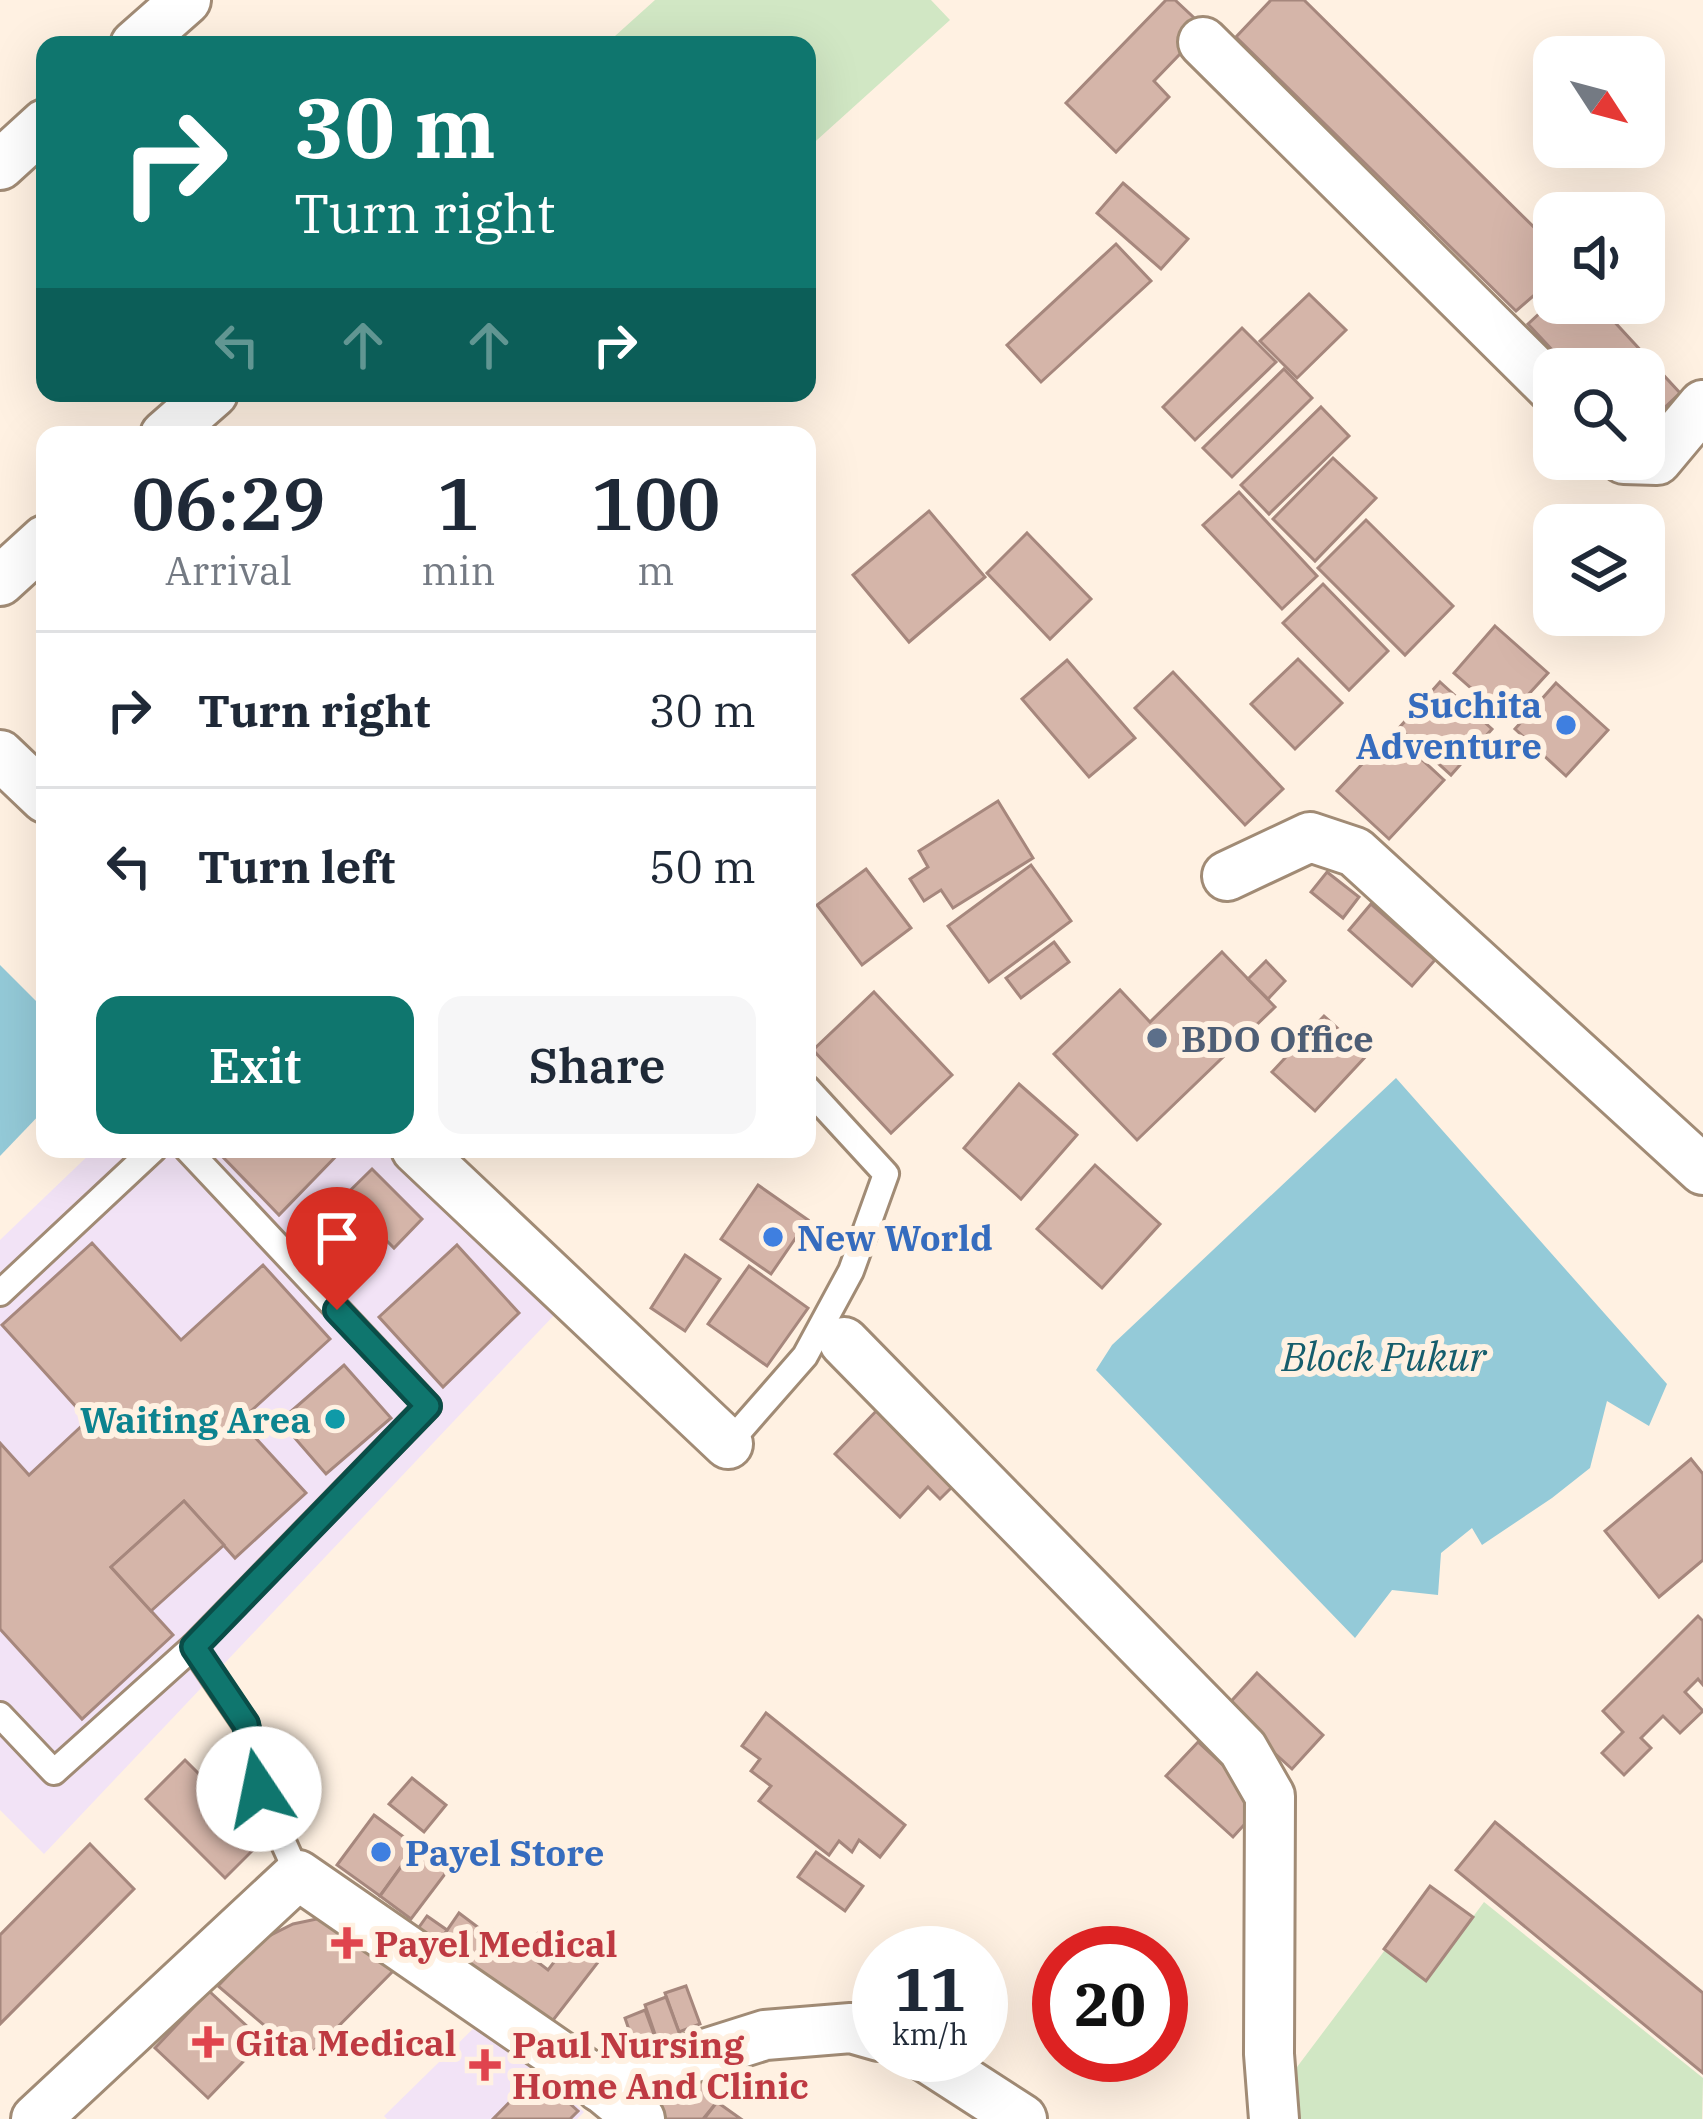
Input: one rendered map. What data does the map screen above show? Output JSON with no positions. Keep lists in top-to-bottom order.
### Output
{
  "water": ["Block Pukur"],
  "places": {
    "other": [
      "Suchita Adventure",
      "BDO Office",
      "New World",
      "Waiting Area",
      "Payel Store"
    ],
    "health": ["Payel Medical", "Gita Medical", "Paul Nursing Home And Clinic"]
  },
  "north": "bottom right",
  "page": {
    "turn": ["30 m", "Turn right"],
    "eta": [
      "06:29",
      "Arrival",
      "1",
      "min",
      "100",
      "m"
    ],
    "list": [
      {
        "name": "Turn right",
        "value": "30 m"
      },
      {
        "name": "Turn left",
        "value": "50 m"
      }
    ],
    "buttons": ["Exit", "Share"],
    "speed": "11 km/h",
    "limit": "20"
  }
}
